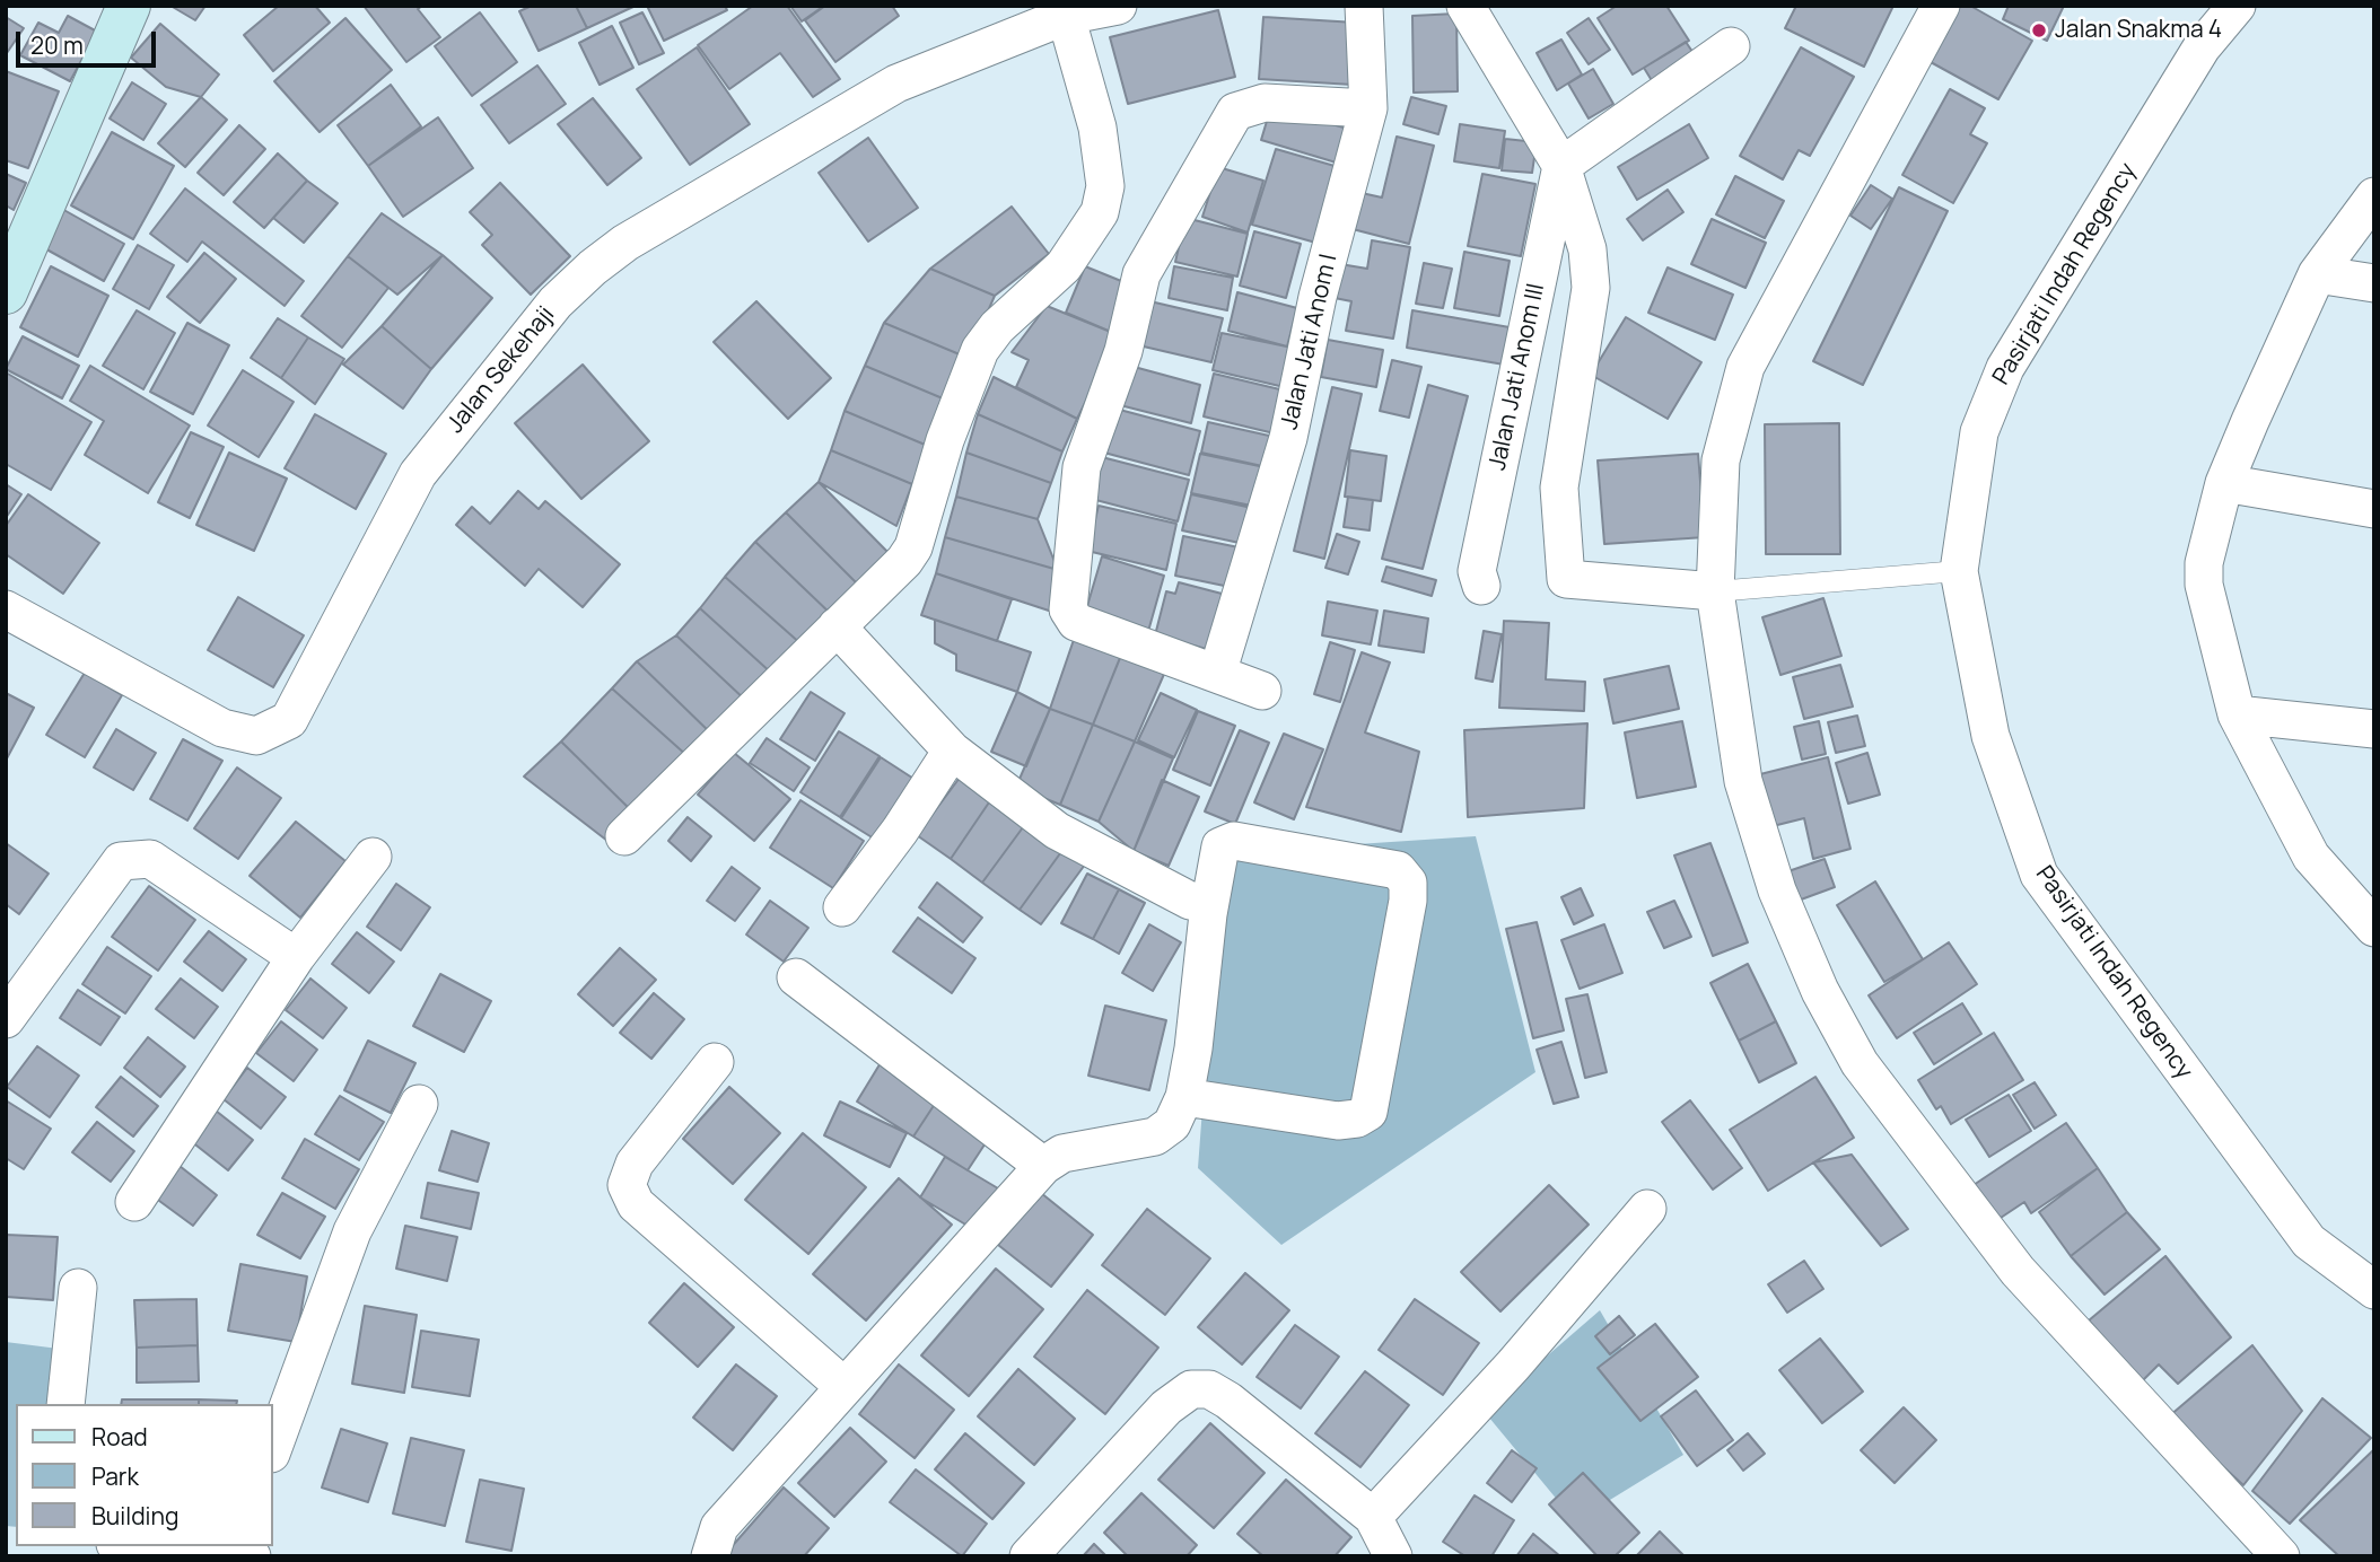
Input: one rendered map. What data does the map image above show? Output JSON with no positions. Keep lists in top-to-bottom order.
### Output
{
  "streets": {
    "street": [
      "Pasirjati Indah Regency",
      "Jalan Jati Anom I",
      "Jalan Sekehaji",
      "Jalan Jati Anom III"
    ]
  },
  "places": ["Jalan Snakma 4"],
  "legend": ["Road", "Park", "Building"],
  "scale_bar": "20 m"
}
